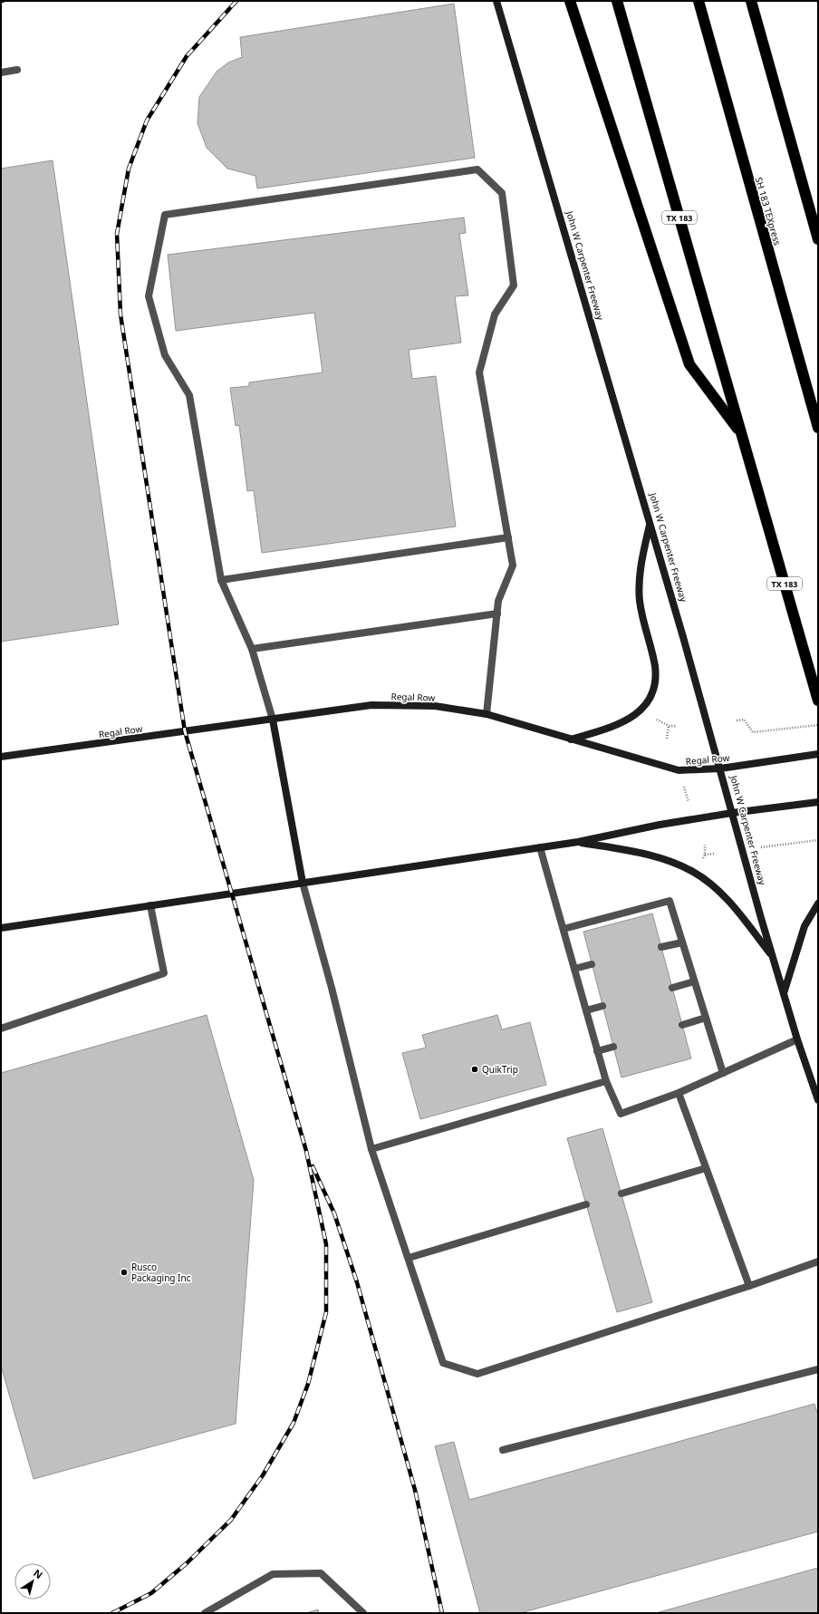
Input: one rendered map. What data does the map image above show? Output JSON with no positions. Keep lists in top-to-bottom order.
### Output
{
  "streets": {
    "highway": ["SH 183 TEXpress", "TX 183"],
    "main road": ["John W Carpenter Freeway", "Regal Row"]
  },
  "crossings": [
    ["John W Carpenter Freeway", "Regal Row"]
  ],
  "places": ["QuikTrip", "Rusco Packaging Inc"],
  "north": "top right"
}
